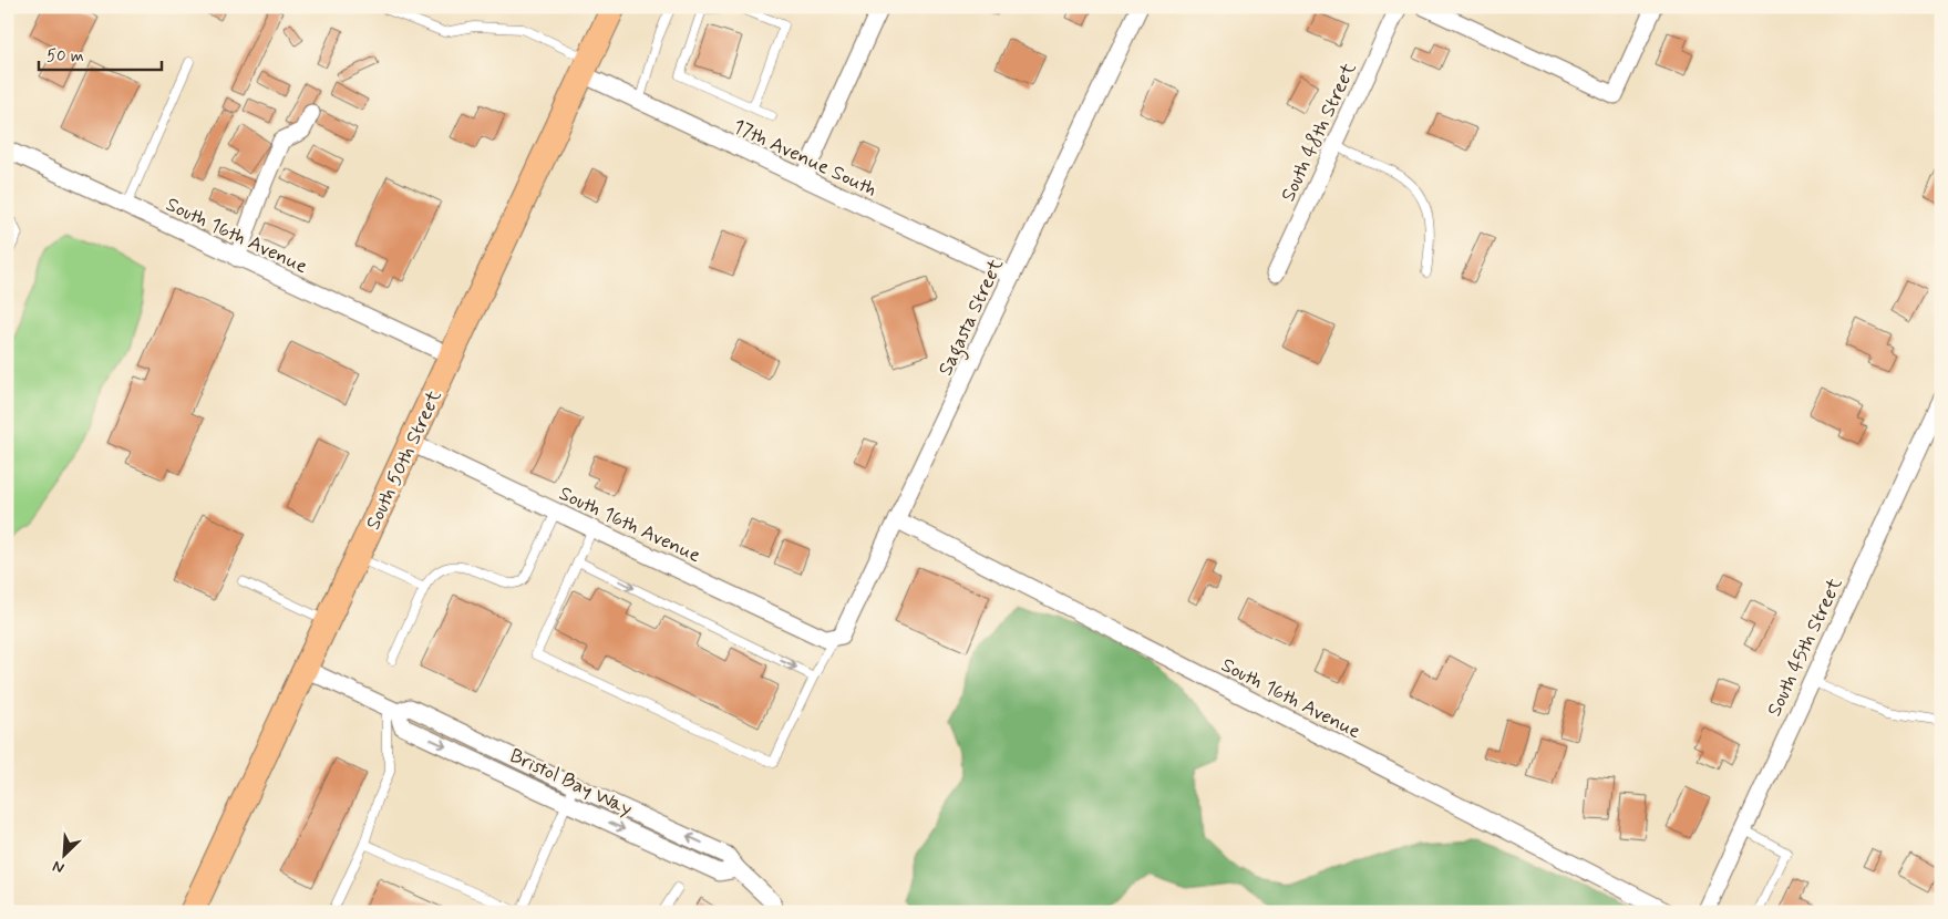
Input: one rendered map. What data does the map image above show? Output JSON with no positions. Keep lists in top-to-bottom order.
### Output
{
  "streets": {
    "main road": ["South 50th Street"],
    "street": [
      "South 48th Street",
      "17th Avenue South",
      "South 16th Avenue",
      "Sagasta Street",
      "South 45th Street",
      "Bristol Bay Way"
    ]
  },
  "crossings": [
    ["17th Avenue South", "Sagasta Street"],
    ["17th Avenue South", "South 50th Street"],
    ["South 16th Avenue", "Sagasta Street"],
    ["South 16th Avenue", "South 50th Street"],
    ["South 50th Street", "Bristol Bay Way"]
  ],
  "scale_bar": "50 m",
  "north": "bottom left"
}
